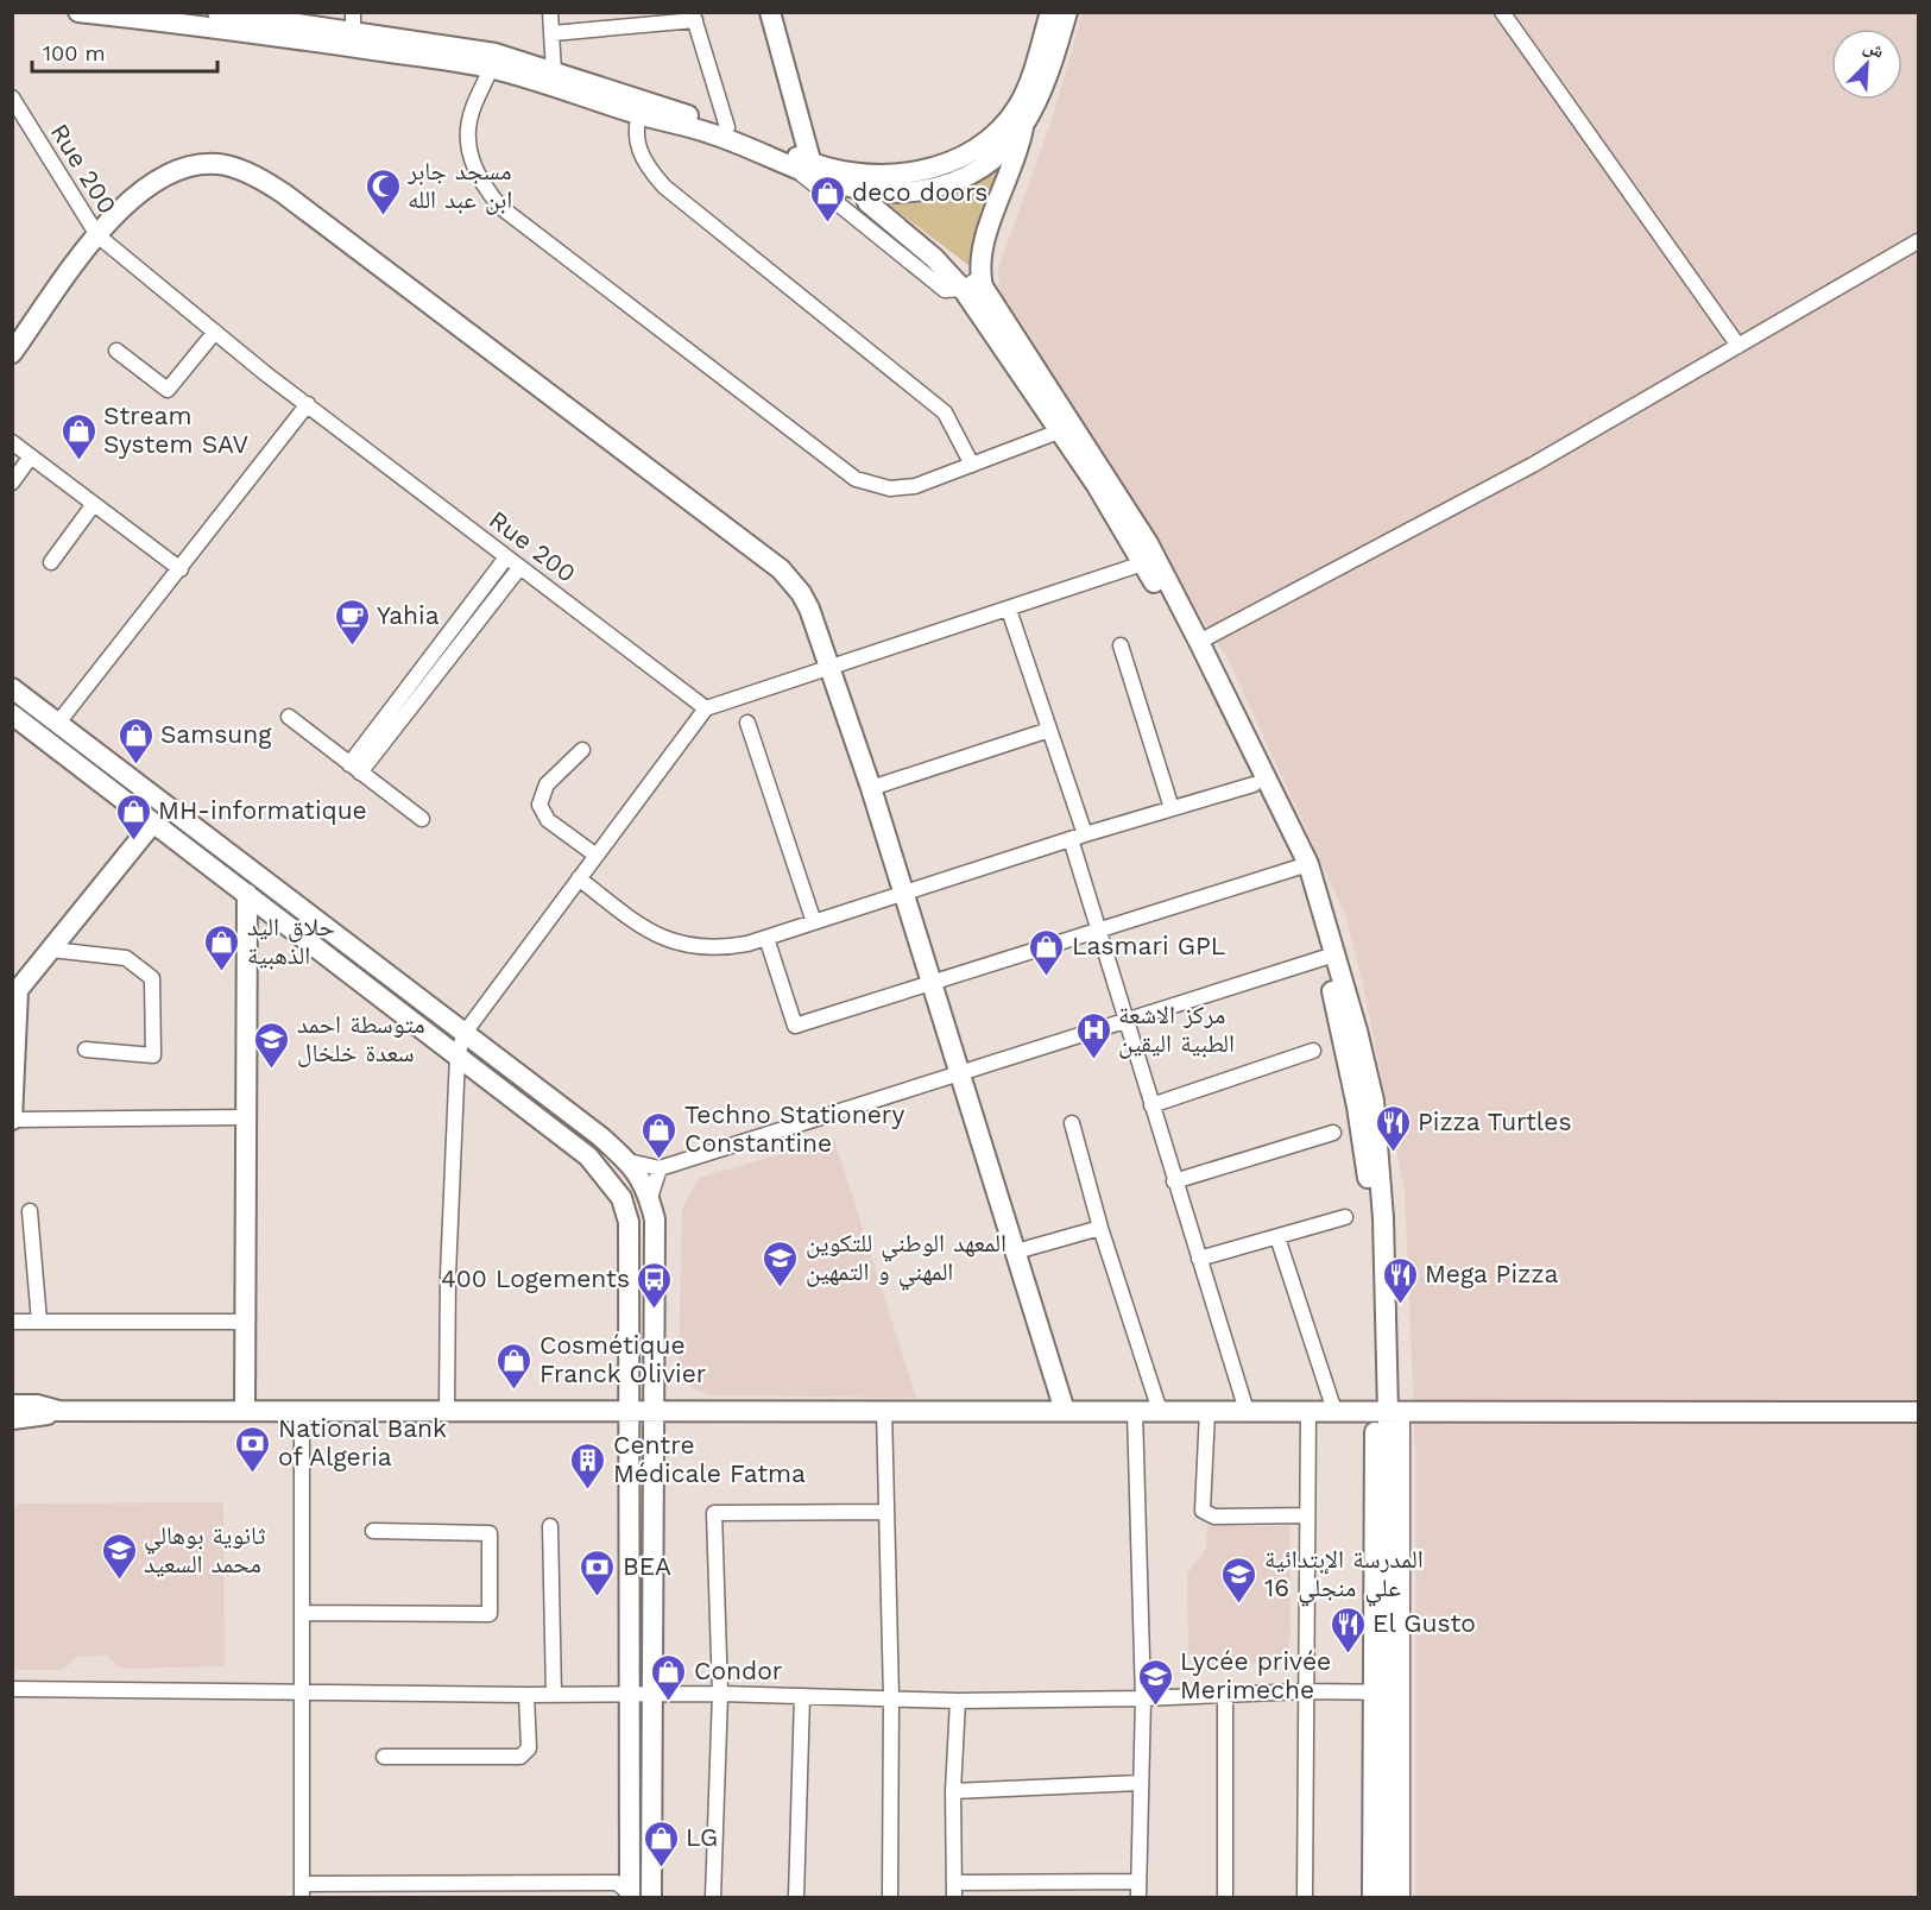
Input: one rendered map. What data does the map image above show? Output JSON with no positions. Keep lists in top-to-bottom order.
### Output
{
  "streets": {
    "street": ["Rue 200"]
  },
  "places": {
    "mosque": ["مسجد جابر ابن عبد الله"],
    "shop": [
      "deco doors",
      "Stream System SAV",
      "Samsung",
      "MH-informatique",
      "حلاق اليد الذهبية",
      "Lasmari GPL",
      "Techno Stationery Constantine",
      "Cosmétique Franck Olivier",
      "Condor",
      "LG"
    ],
    "cafe": ["Yahia"],
    "hospital": ["مركز الاشعة الطبية اليقين"],
    "school or university": [
      "متوسطة احمد سعدة خلخال",
      "المعهد الوطني للتكوين المهني و التمهين",
      "ثانوية بوهالي محمد السعيد",
      "المدرسة الإبتدائية علي منجلي 16",
      "Lycée privée Merimeche"
    ],
    "restaurant": ["Pizza Turtles", "Mega Pizza", "El Gusto"],
    "bus stop": ["400 Logements"],
    "bank": ["National Bank of Algeria", "BEA"],
    "building": ["Centre Médicale Fatma"]
  },
  "scale_bar": "100 m",
  "north": "top right"
}
